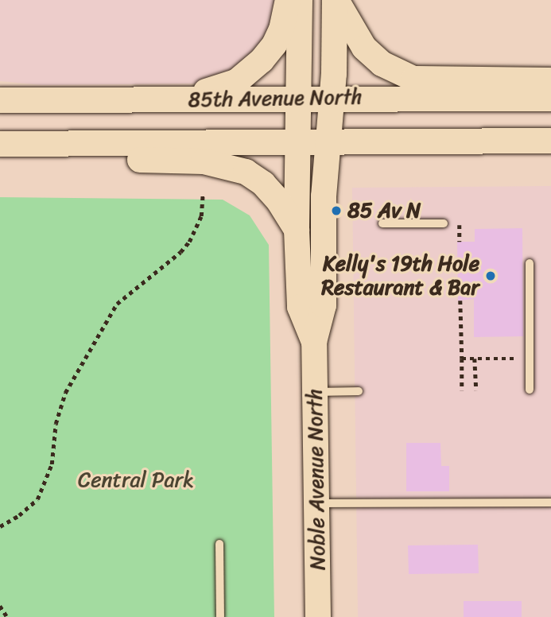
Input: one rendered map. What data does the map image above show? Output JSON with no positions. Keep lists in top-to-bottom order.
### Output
{
  "streets": {
    "main road": ["85th Avenue North", "Noble Avenue North"]
  },
  "crossings": [
    ["85th Avenue North", "Noble Avenue North"]
  ],
  "parks": ["Central Park"],
  "places": ["85 Av N", "Kelly's 19th Hole Restaurant & Bar"]
}
